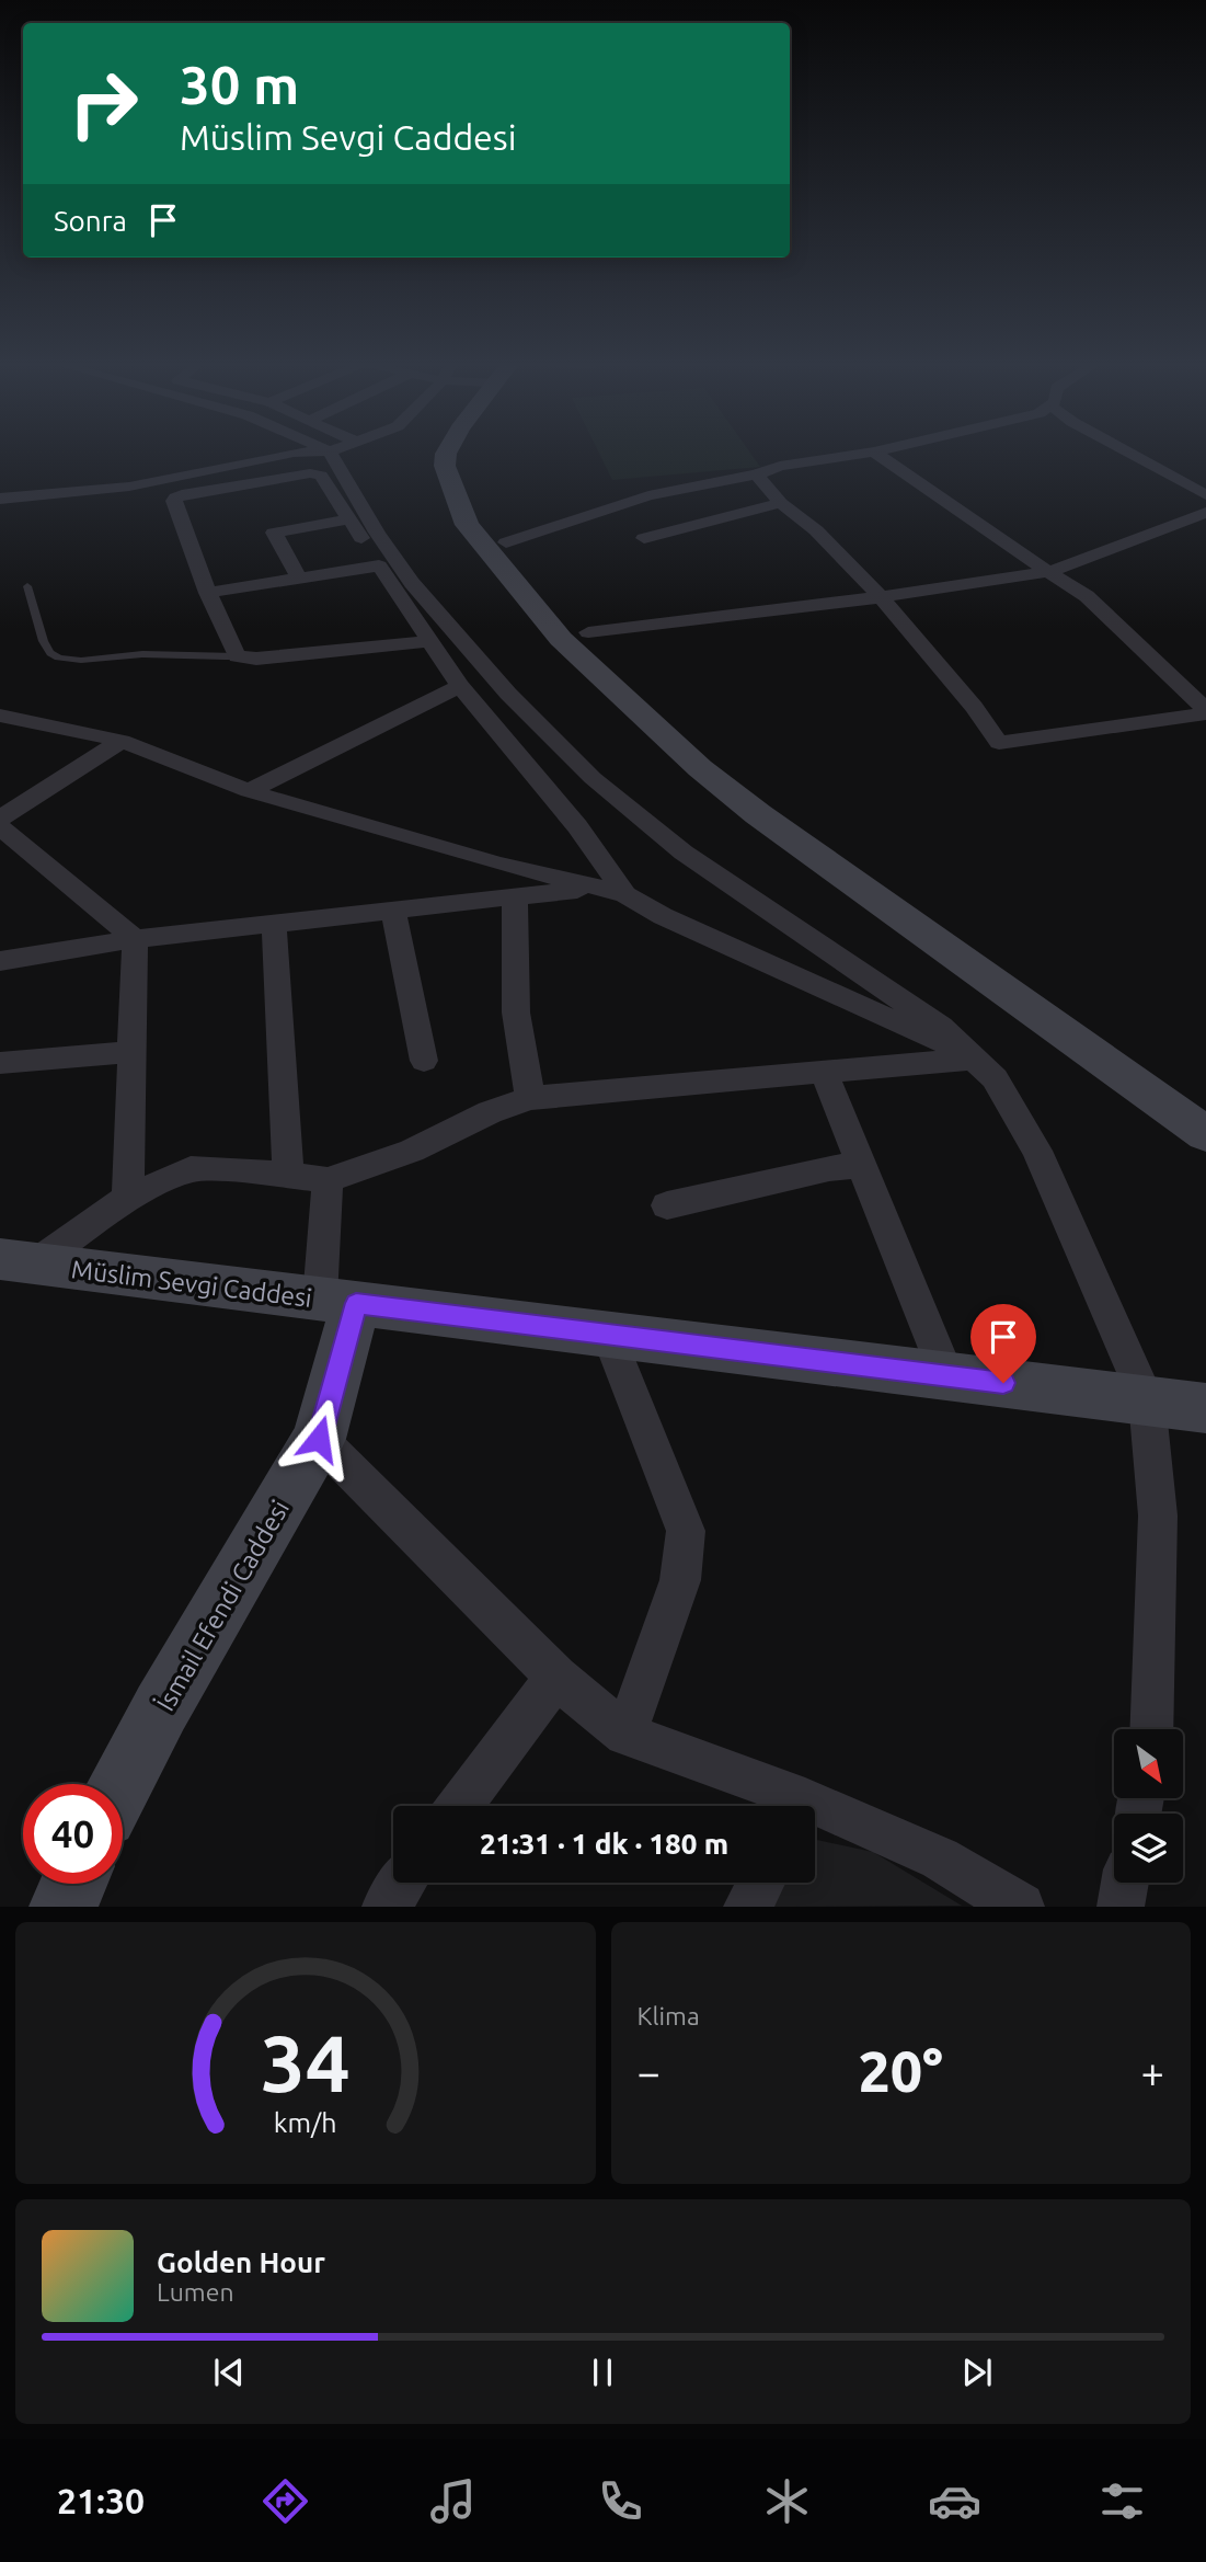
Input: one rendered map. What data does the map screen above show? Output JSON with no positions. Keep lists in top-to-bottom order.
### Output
{
  "streets": {
    "street": ["Müslim Sevgi Caddesi", "İsmail Efendi Caddesi"]
  },
  "crossings": [
    ["Müslim Sevgi Caddesi", "İsmail Efendi Caddesi"]
  ],
  "north": "bottom right",
  "page": {
    "turn": ["30 m", "Müslim Sevgi Caddesi"],
    "then": "Sonra",
    "limit": "40",
    "trip": "21:31 · 1 dk · 180 m",
    "tile": "Klima",
    "heat": ["−", "20°", "+"],
    "song": ["Golden Hour", "Lumen"],
    "tabs": "21:30",
    "gauge": ["34", "km/h"]
  }
}
